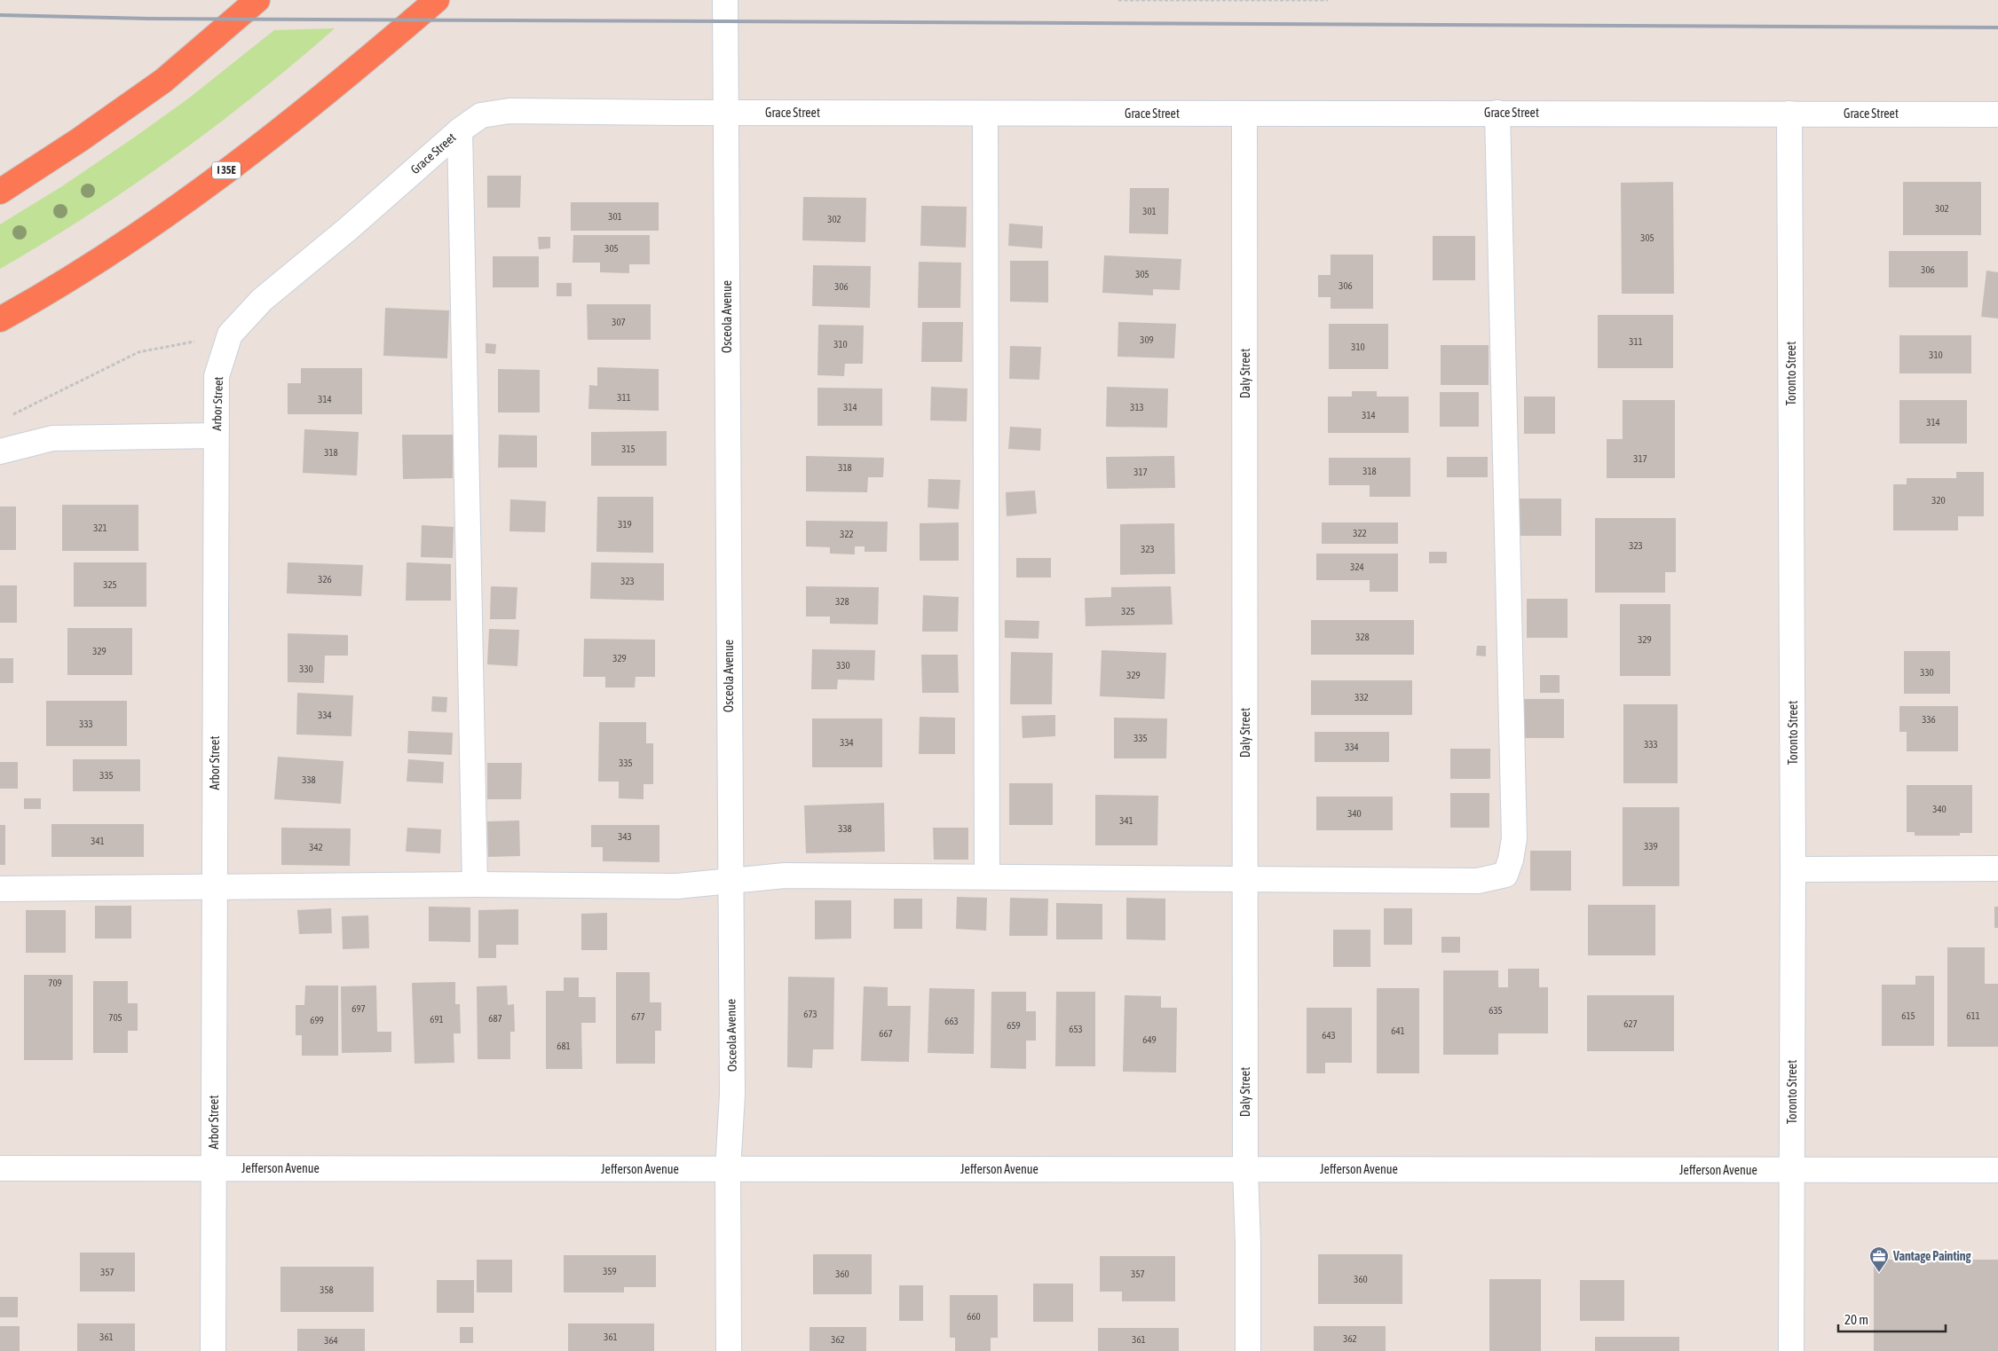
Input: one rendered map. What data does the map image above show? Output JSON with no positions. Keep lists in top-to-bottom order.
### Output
{
  "streets": {
    "highway": ["I 35E"],
    "street": [
      "Grace Street",
      "Osceola Avenue",
      "Daly Street",
      "Toronto Street",
      "Arbor Street",
      "Jefferson Avenue"
    ]
  },
  "crossings": [
    ["Grace Street", "Osceola Avenue"],
    ["Grace Street", "Daly Street"],
    ["Grace Street", "Toronto Street"],
    ["Grace Street", "Arbor Street"],
    ["Osceola Avenue", "Jefferson Avenue"],
    ["Daly Street", "Jefferson Avenue"],
    ["Toronto Street", "Jefferson Avenue"],
    ["Arbor Street", "Jefferson Avenue"]
  ],
  "places": {
    "office": ["Vantage Painting"]
  },
  "house_numbers": [
    "302",
    "301",
    "301",
    "302",
    "305",
    "305",
    "306",
    "305",
    "306",
    "306",
    "307",
    "309",
    "311",
    "310",
    "310",
    "310",
    "311",
    "314",
    "314",
    "313",
    "314",
    "314",
    "315",
    "318",
    "317",
    "318",
    "318",
    "317",
    "320",
    "319",
    "321",
    "322",
    "322",
    "323",
    "323",
    "324",
    "326",
    "323",
    "325",
    "328",
    "325",
    "328",
    "329",
    "329",
    "329",
    "330",
    "330",
    "330",
    "329",
    "332",
    "334",
    "336",
    "333",
    "335",
    "334",
    "333",
    "334",
    "335",
    "335",
    "338",
    "340",
    "340",
    "341",
    "338",
    "343",
    "341",
    "339",
    "342",
    "709",
    "697",
    "635",
    "673",
    "615",
    "611",
    "677",
    "705",
    "687",
    "691",
    "699",
    "663",
    "627",
    "659",
    "653",
    "641",
    "667",
    "643",
    "649",
    "681",
    "359",
    "357",
    "360",
    "357",
    "360",
    "358",
    "660",
    "361",
    "361",
    "362",
    "362",
    "361",
    "364"
  ],
  "scale_bar": "20 m"
}
